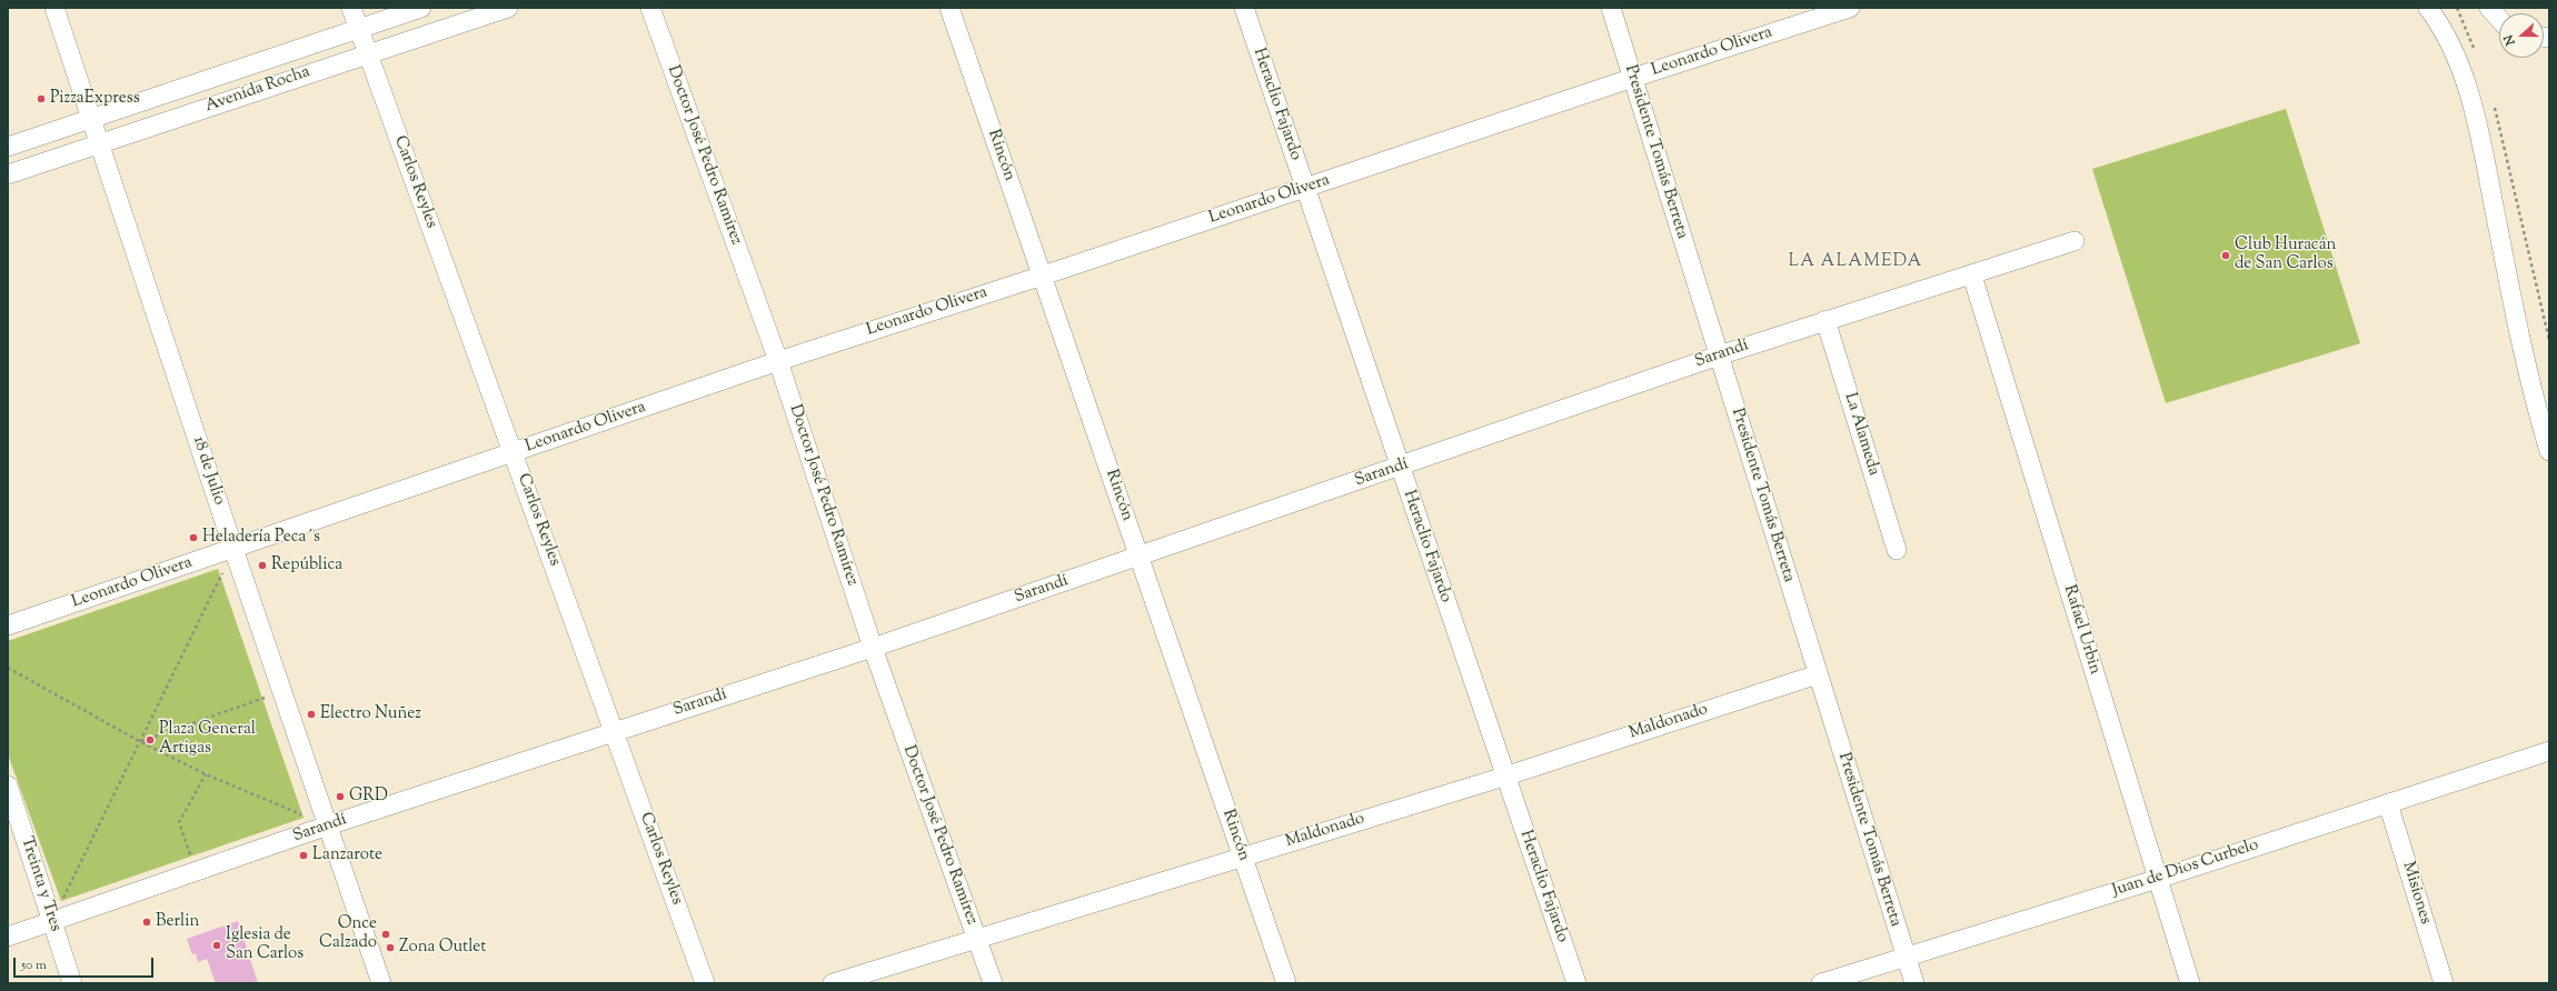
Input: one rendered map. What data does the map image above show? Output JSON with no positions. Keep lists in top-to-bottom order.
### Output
{
  "streets": {
    "street": [
      "Leonardo Olivera",
      "Avenida Rocha",
      "Heraclio Fajardo",
      "Presidente Tomás Berreta",
      "Doctor José Pedro Ramírez",
      "Rincón",
      "Carlos Reyles",
      "Sarandí",
      "La Alameda",
      "18 de Julio",
      "Rafael Urbin",
      "Maldonado",
      "Juan de Dios Curbelo",
      "Treinta y Tres",
      "Misiones"
    ]
  },
  "crossings": [
    ["Leonardo Olivera", "Heraclio Fajardo"],
    ["Leonardo Olivera", "Presidente Tomás Berreta"],
    ["Leonardo Olivera", "Doctor José Pedro Ramírez"],
    ["Leonardo Olivera", "Rincón"],
    ["Leonardo Olivera", "Carlos Reyles"],
    ["Leonardo Olivera", "18 de Julio"],
    ["Avenida Rocha", "Carlos Reyles"],
    ["Avenida Rocha", "18 de Julio"],
    ["Heraclio Fajardo", "Sarandí"],
    ["Heraclio Fajardo", "Maldonado"],
    ["Presidente Tomás Berreta", "Sarandí"],
    ["Presidente Tomás Berreta", "Maldonado"],
    ["Presidente Tomás Berreta", "Juan de Dios Curbelo"],
    ["Doctor José Pedro Ramírez", "Sarandí"],
    ["Doctor José Pedro Ramírez", "Maldonado"],
    ["Rincón", "Sarandí"],
    ["Rincón", "Maldonado"],
    ["Carlos Reyles", "Sarandí"],
    ["Sarandí", "La Alameda"],
    ["Sarandí", "18 de Julio"],
    ["Sarandí", "Rafael Urbin"],
    ["Sarandí", "Treinta y Tres"],
    ["Rafael Urbin", "Juan de Dios Curbelo"],
    ["Juan de Dios Curbelo", "Misiones"]
  ],
  "districts": ["LA ALAMEDA"],
  "places": [
    "PizzaExpress",
    "Club Huracán de San Carlos",
    "Heladería Peca´s",
    "República",
    "Electro Nuñez",
    "Plaza General Artigas",
    "GRD",
    "Lanzarote",
    "Berlin",
    "Once Calzado",
    "Iglesia de San Carlos",
    "Zona Outlet"
  ],
  "scale_bar": "50 m",
  "north": "left"
}
